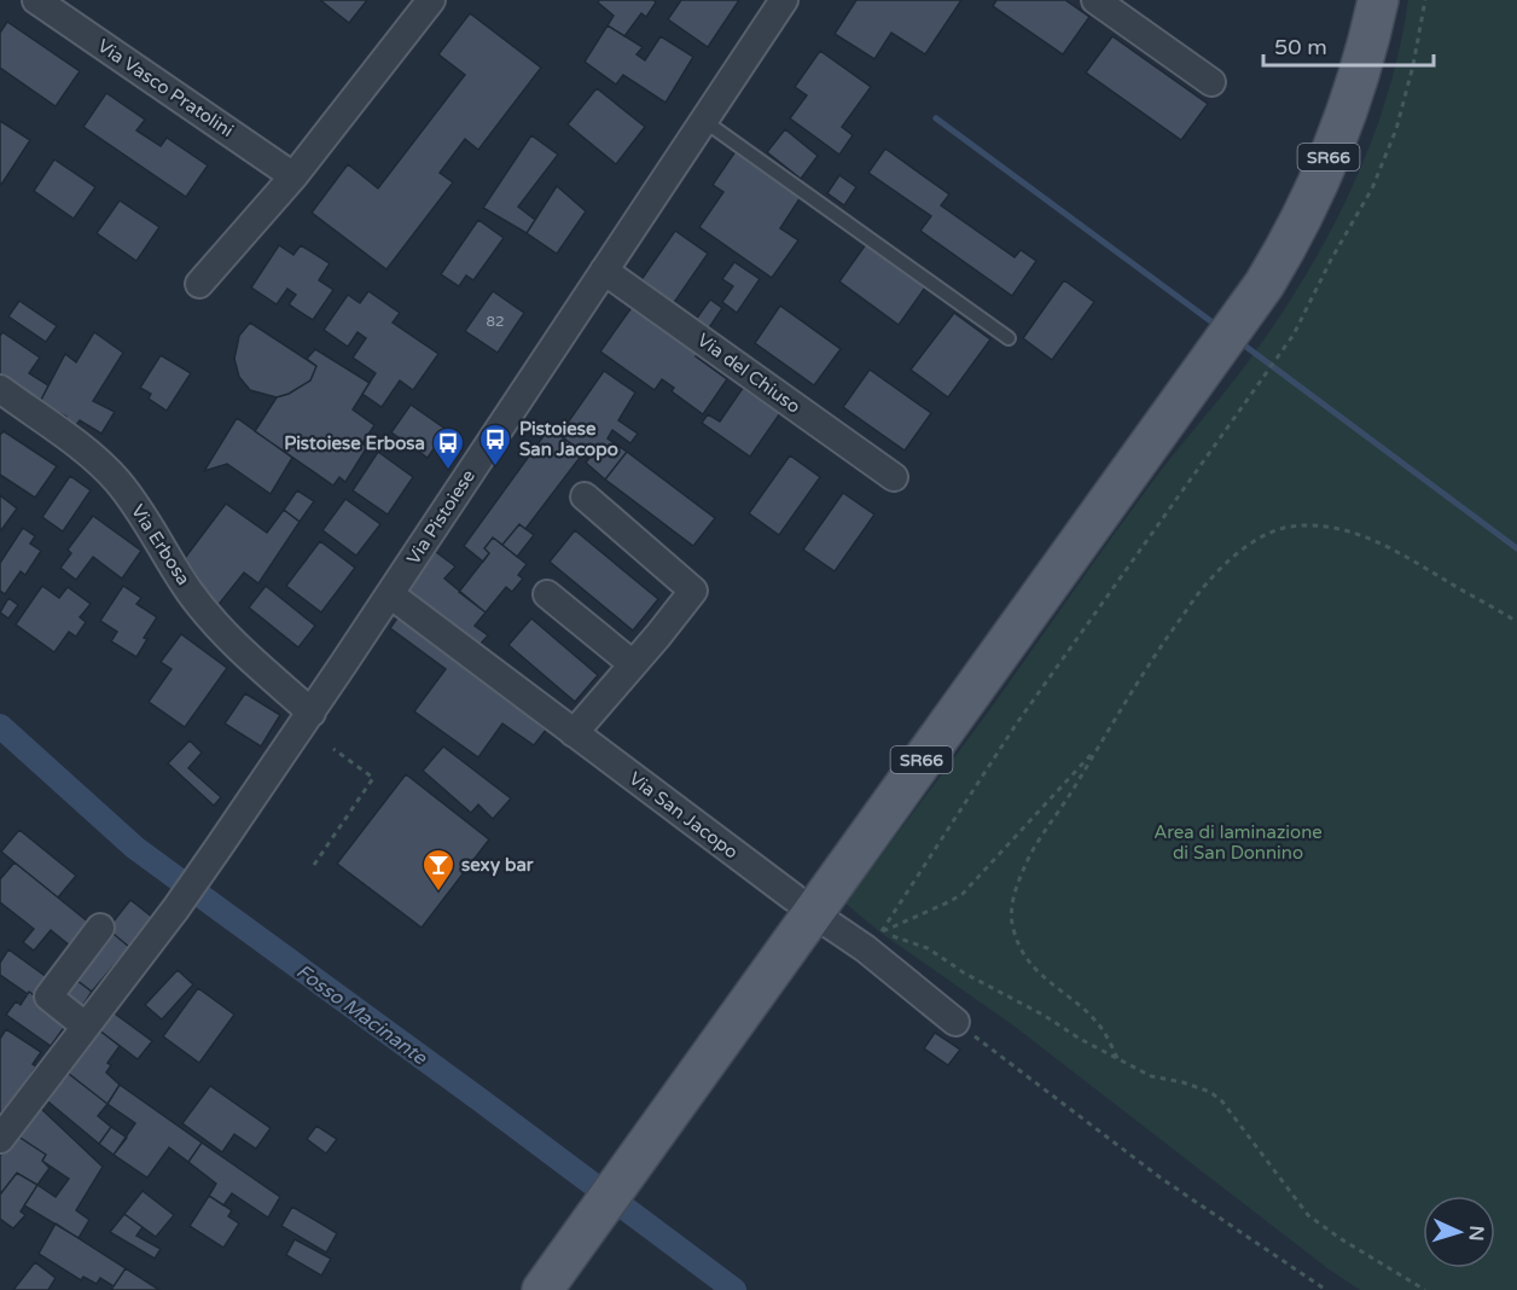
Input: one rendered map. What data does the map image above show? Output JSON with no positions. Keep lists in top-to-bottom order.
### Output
{
  "streets": {
    "main road": ["SR66"],
    "street": [
      "Via Vasco Pratolini",
      "Via del Chiuso",
      "Via Pistoiese",
      "Via Erbosa",
      "Via San Jacopo"
    ]
  },
  "crossings": [
    ["Via del Chiuso", "Via Pistoiese"],
    ["Via Pistoiese", "Via Erbosa"],
    ["Via Pistoiese", "Via San Jacopo"]
  ],
  "water": ["Fosso Macinante"],
  "parks": ["Area di laminazione di San Donnino"],
  "places": {
    "bus stop": ["Pistoiese San Jacopo", "Pistoiese Erbosa"],
    "bar": ["sexy bar"]
  },
  "house_numbers": ["82"],
  "scale_bar": "50 m",
  "north": "right"
}
